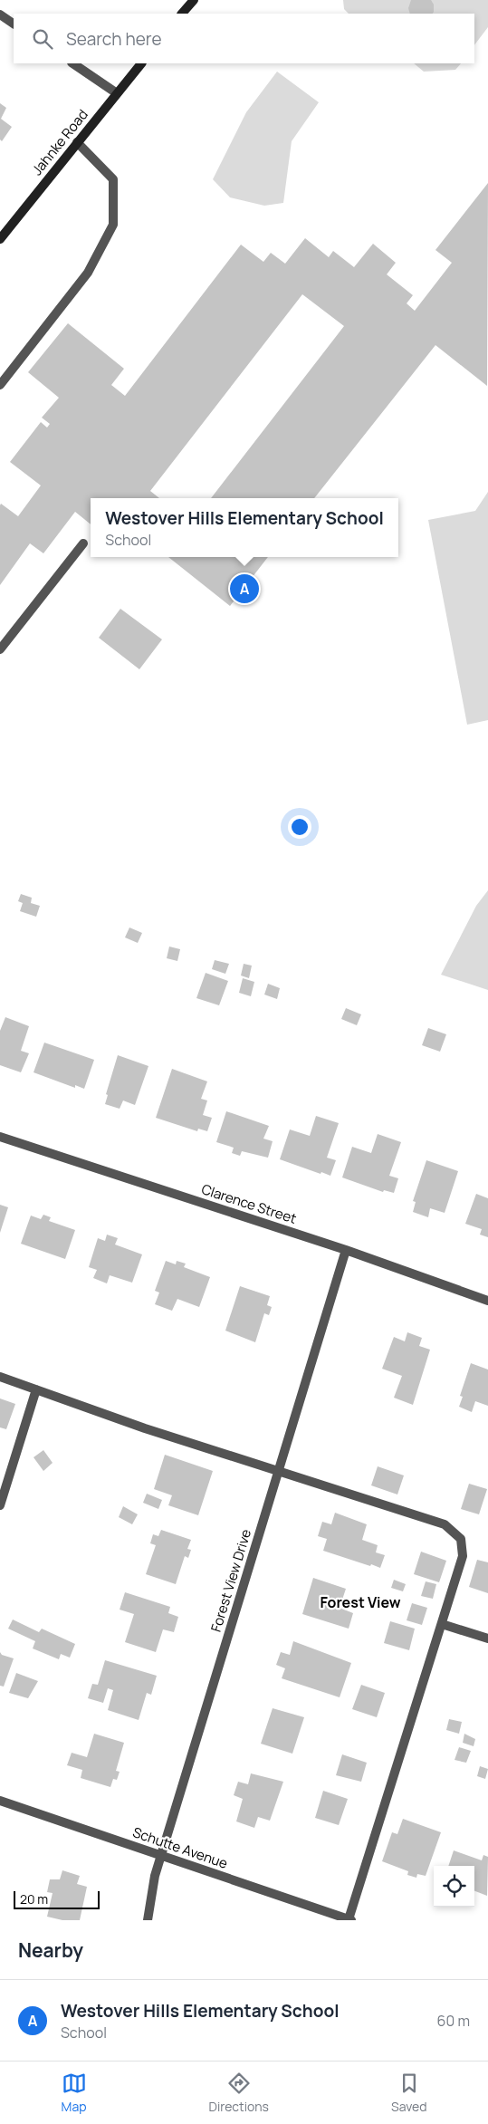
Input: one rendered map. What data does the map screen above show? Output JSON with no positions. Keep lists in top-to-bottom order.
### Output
{
  "streets": {
    "main road": ["Jahnke Road"],
    "street": ["Clarence Street", "Forest View Drive", "Schutte Avenue"]
  },
  "crossings": [
    ["Clarence Street", "Forest View Drive"],
    ["Forest View Drive", "Schutte Avenue"]
  ],
  "districts": ["Forest View"],
  "scale_bar": "20 m",
  "page": {
    "search": "Search here",
    "popup": ["Westover Hills Elementary School", "School"],
    "pins": "A",
    "scale": "20 m",
    "heading": "Nearby",
    "list": [
      {
        "mark": "A",
        "name": "Westover Hills Elementary School",
        "note": "School",
        "value": "60 m"
      }
    ],
    "nav": ["Map", "Directions", "Saved"]
  }
}
